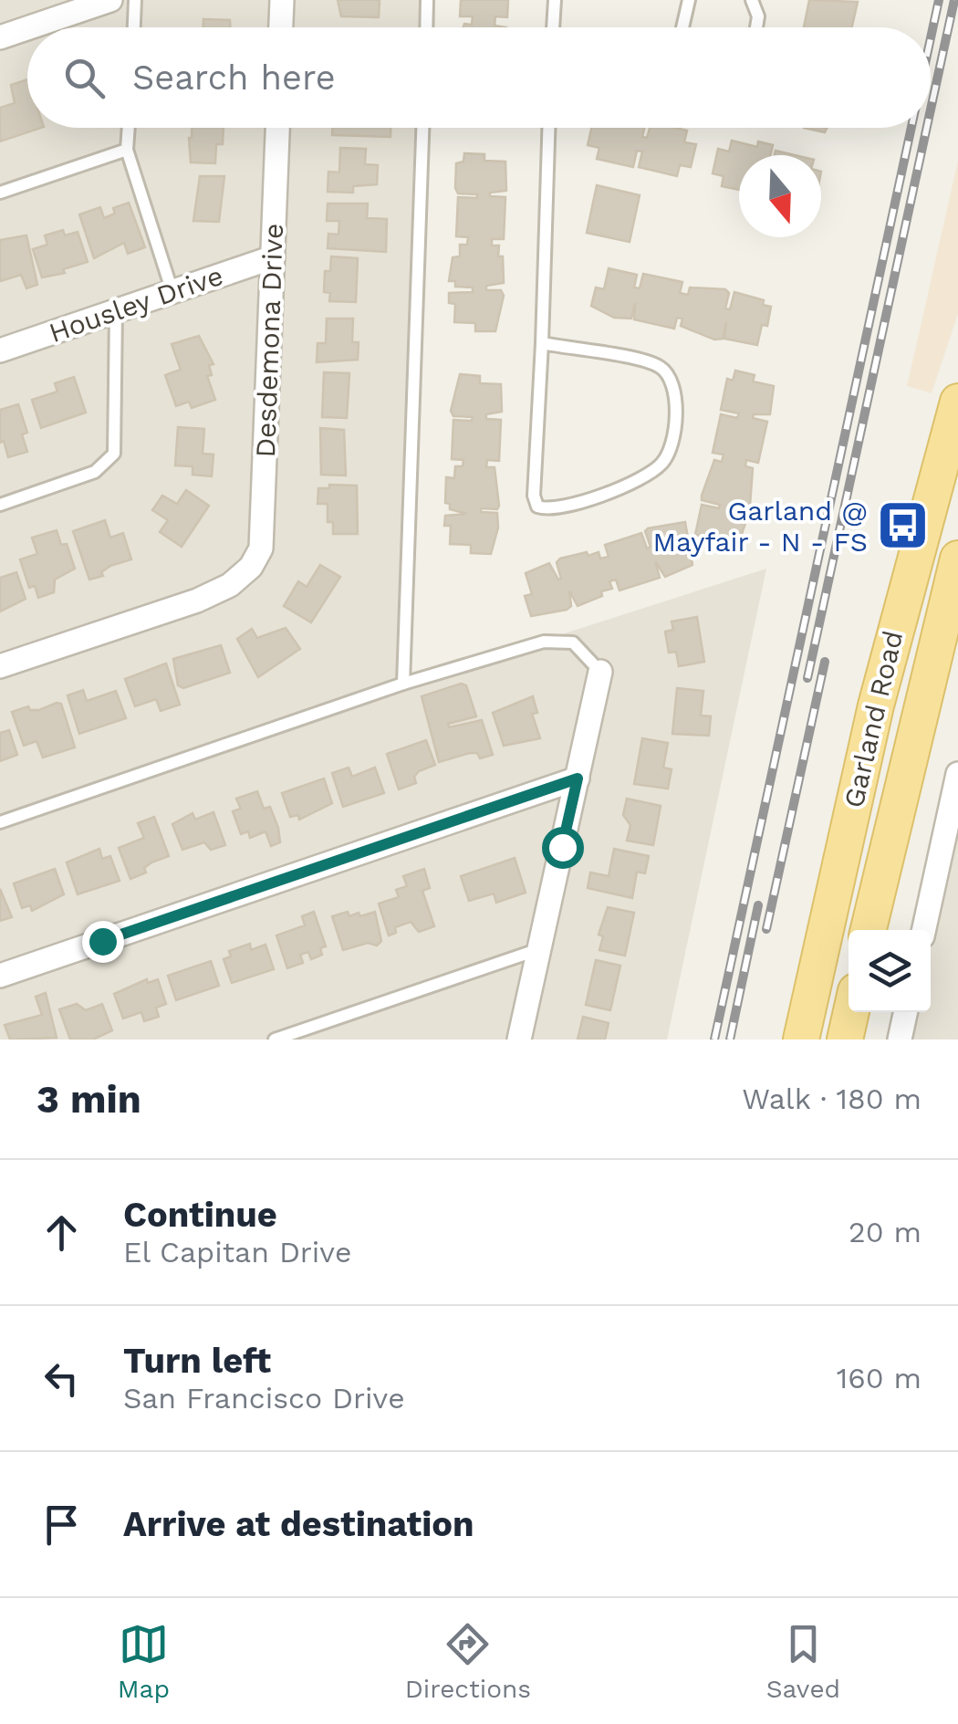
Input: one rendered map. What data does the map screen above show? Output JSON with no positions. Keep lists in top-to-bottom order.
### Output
{
  "streets": {
    "main road": ["Garland Road"],
    "street": ["Housley Drive", "Desdemona Drive"]
  },
  "crossings": [
    ["Housley Drive", "Desdemona Drive"]
  ],
  "places": {
    "bus stop": ["Garland @ Mayfair - N - FS"]
  },
  "north": "bottom",
  "page": {
    "search": "Search here",
    "heading": ["3 min", "Walk · 180 m"],
    "list": [
      ["Continue", "El Capitan Drive", "20 m"],
      ["Turn left", "San Francisco Drive", "160 m"],
      "Arrive at destination"
    ],
    "nav": ["Map", "Directions", "Saved"]
  }
}
